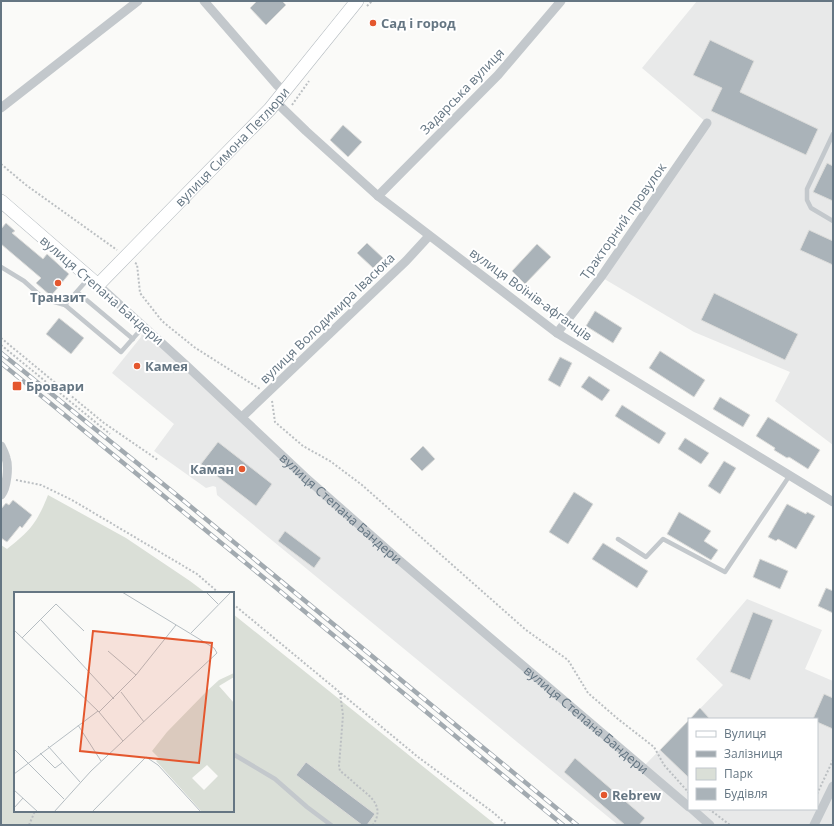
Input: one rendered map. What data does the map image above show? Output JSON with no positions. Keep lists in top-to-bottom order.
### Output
{
  "streets": {
    "street": [
      "Задарська вулиця",
      "вулиця Симона Петлюри",
      "Тракторний провулок",
      "вулиця Степана Бандери",
      "вулиця Воїнів-афганців",
      "вулиця Володимира Івасюка"
    ]
  },
  "crossings": [
    ["Задарська вулиця", "вулиця Воїнів-афганців"],
    ["вулиця Симона Петлюри", "вулиця Степана Бандери"],
    ["вулиця Симона Петлюри", "вулиця Воїнів-афганців"],
    ["Тракторний провулок", "вулиця Воїнів-афганців"],
    ["вулиця Степана Бандери", "вулиця Володимира Івасюка"],
    ["вулиця Воїнів-афганців", "вулиця Володимира Івасюка"]
  ],
  "places": {
    "other": [
      "Сад і город",
      "Транзит",
      "Камея",
      "Каман",
      "Rebrew"
    ],
    "transit": ["Бровари"]
  },
  "legend": [
    "Вулиця",
    "Залізниця",
    "Парк",
    "Будівля"
  ]
}
